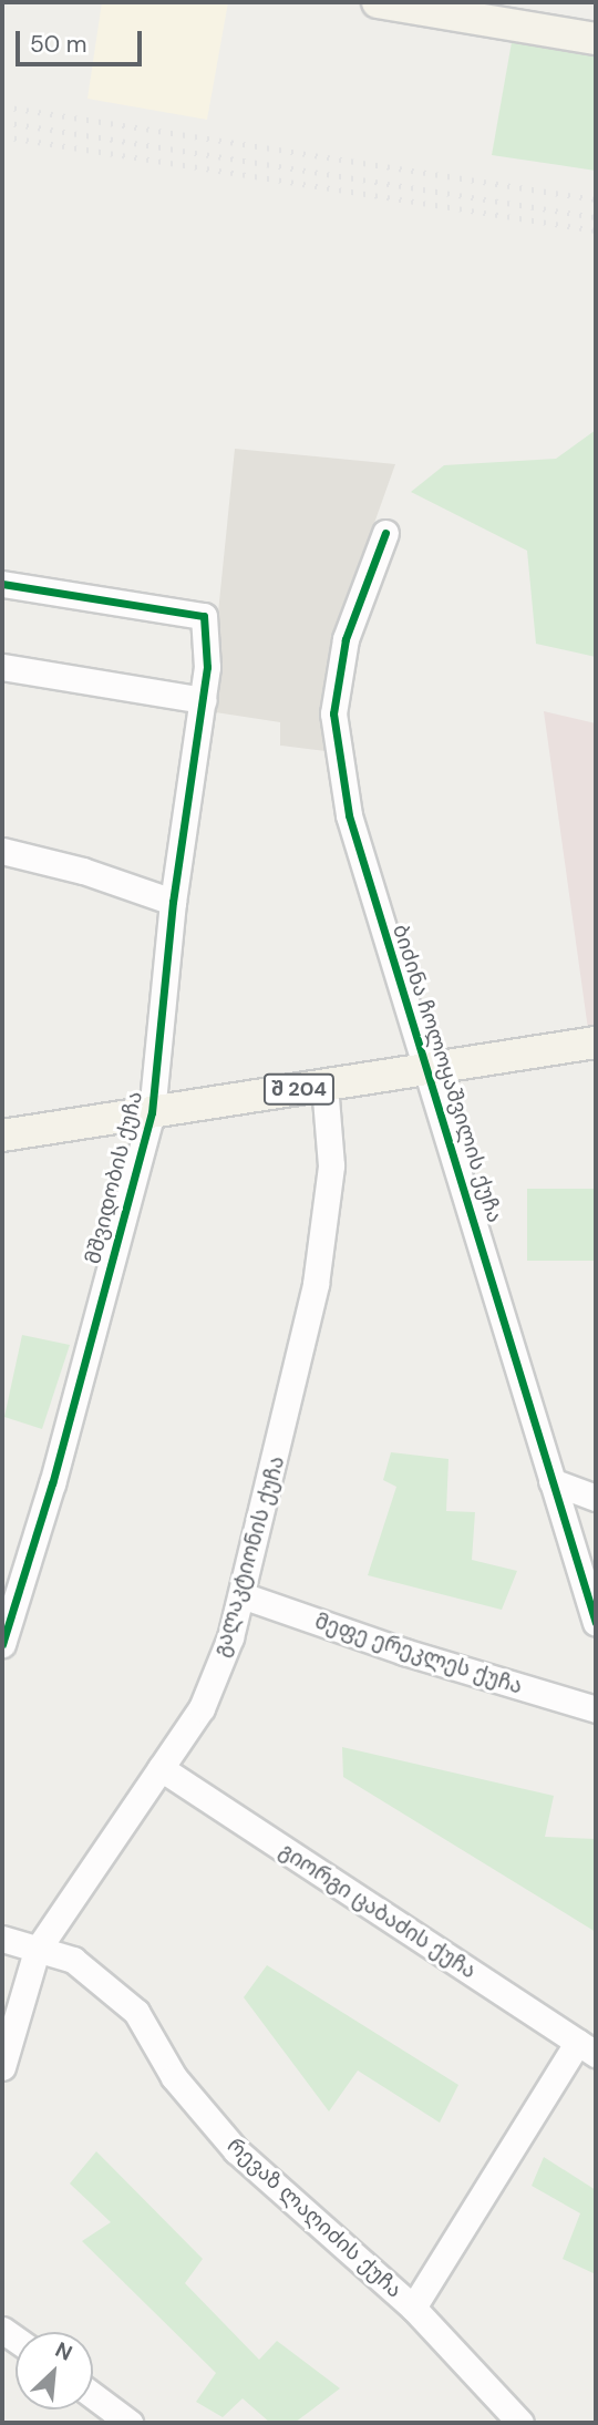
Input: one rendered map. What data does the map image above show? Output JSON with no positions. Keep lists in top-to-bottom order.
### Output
{
  "streets": {
    "main road": ["შ 204"],
    "street": [
      "ბიძინა ჩოლოყაშვილის ქუჩა",
      "მშვიდობის ქუჩა",
      "გალაკტიონის ქუჩა",
      "მეფე ერეკლეს ქუჩა",
      "გიორგი ცაბაძის ქუჩა",
      "რევაზ ლაღიძის ქუჩა"
    ]
  },
  "crossings": [
    ["ბიძინა ჩოლოყაშვილის ქუჩა", "შ 204"],
    ["შ 204", "მშვიდობის ქუჩა"],
    ["შ 204", "გალაკტიონის ქუჩა"],
    ["გალაკტიონის ქუჩა", "მეფე ერეკლეს ქუჩა"],
    ["გალაკტიონის ქუჩა", "გიორგი ცაბაძის ქუჩა"],
    ["გალაკტიონის ქუჩა", "რევაზ ლაღიძის ქუჩა"]
  ],
  "scale_bar": "50 m",
  "north": "top right"
}
